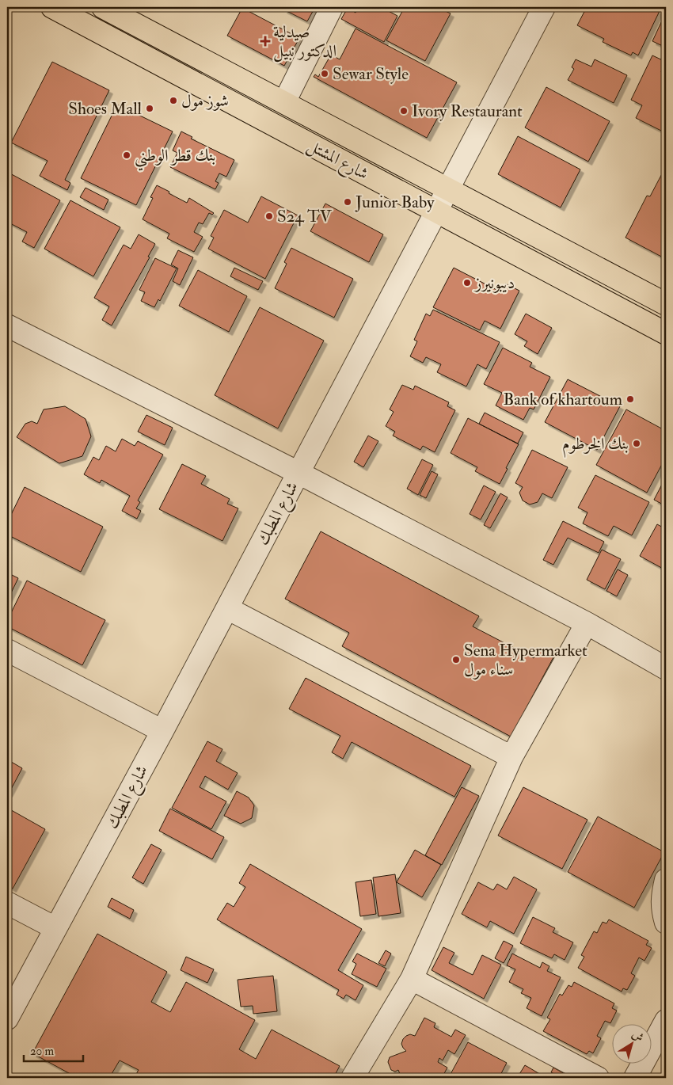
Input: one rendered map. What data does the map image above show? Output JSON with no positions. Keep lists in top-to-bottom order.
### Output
{
  "streets": {
    "main road": ["شارع المشتل"],
    "street": ["شارع المطبك"]
  },
  "crossings": [
    ["شارع المشتل", "شارع المطبك"]
  ],
  "places": {
    "health": ["صيدلية الدكتور نبيل"],
    "other": [
      "Sewar Style",
      "شوز مول",
      "Shoes Mall",
      "Ivory Restaurant",
      "بنك قطر الوطني",
      "Junior Baby",
      "S24 TV",
      "ديبونيرز",
      "Bank of khartoum",
      "بنك الخرطوم",
      "Sena Hypermarket سناء مول"
    ]
  },
  "scale_bar": "20 m",
  "north": "top right"
}
